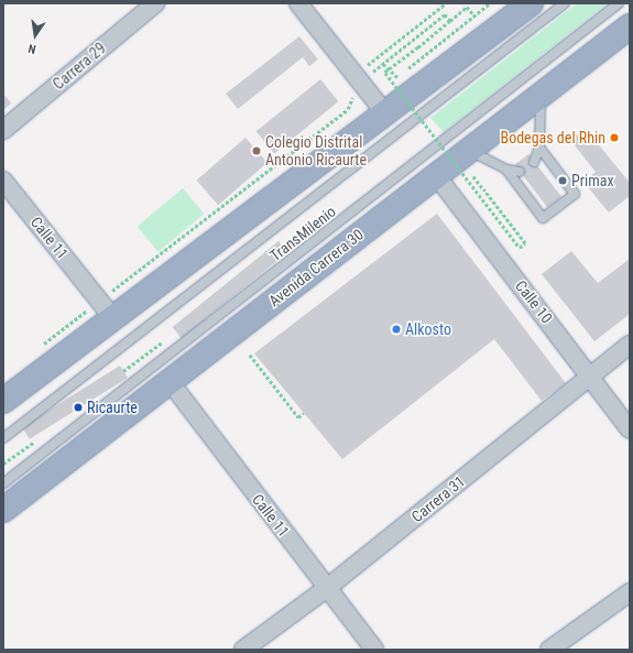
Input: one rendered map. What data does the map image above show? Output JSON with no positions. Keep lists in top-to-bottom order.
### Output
{
  "streets": {
    "highway": ["Avenida Carrera 30"],
    "street": [
      "Carrera 29",
      "Calle 11",
      "Calle 10",
      "Carrera 31"
    ],
    "lane": ["TransMilenio"]
  },
  "crossings": [
    ["Calle 11", "Avenida Carrera 30"],
    ["Calle 11", "Carrera 31"],
    ["Avenida Carrera 30", "Calle 10"],
    ["Calle 10", "Carrera 31"]
  ],
  "places": [
    "Bodegas del Rhin",
    "Colegio Distrital Antonio Ricaurte",
    "Primax",
    "Alkosto",
    "Ricaurte"
  ],
  "north": "bottom"
}
